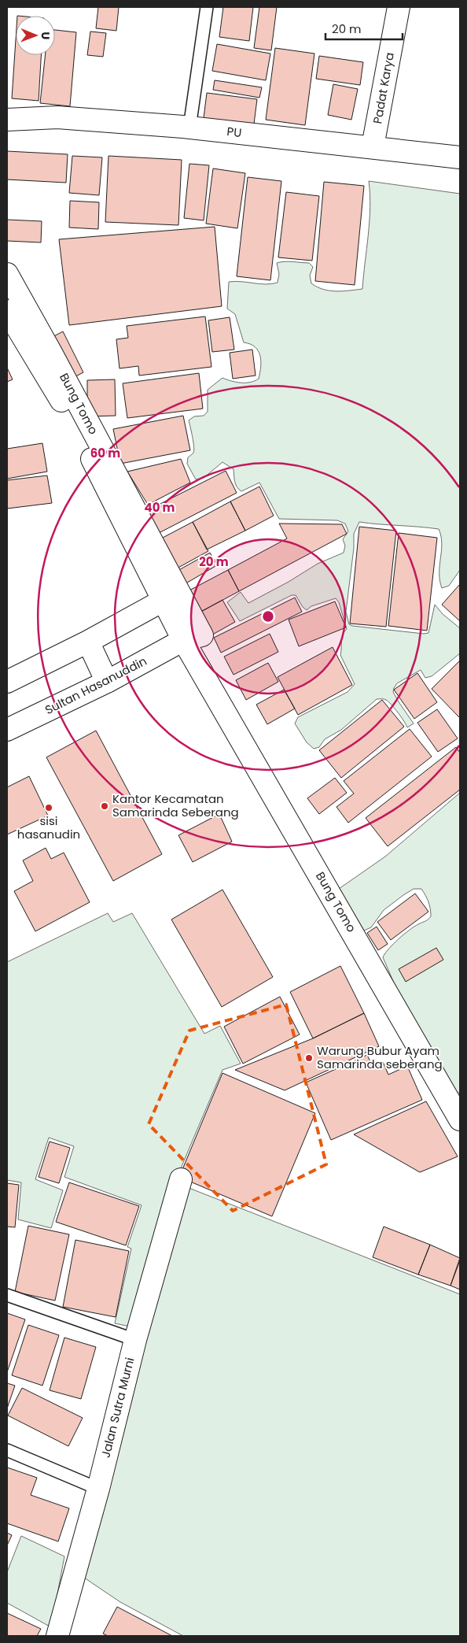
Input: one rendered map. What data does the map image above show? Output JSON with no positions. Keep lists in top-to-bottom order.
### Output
{
  "streets": {
    "street": [
      "Padat Karya",
      "PU",
      "Bung Tomo",
      "Sultan Hasanuddin",
      "Jalan Sutra Murni"
    ]
  },
  "crossings": [
    ["Padat Karya", "PU"],
    ["Bung Tomo", "Sultan Hasanuddin"]
  ],
  "places": ["Kantor Kecamatan Samarinda Seberang", "sisi hasanudin", "Warung Bubur Ayam Samarinda seberang"],
  "scale_bar": "20 m",
  "north": "right",
  "rings": ["60 m", "40 m", "20 m"]
}
